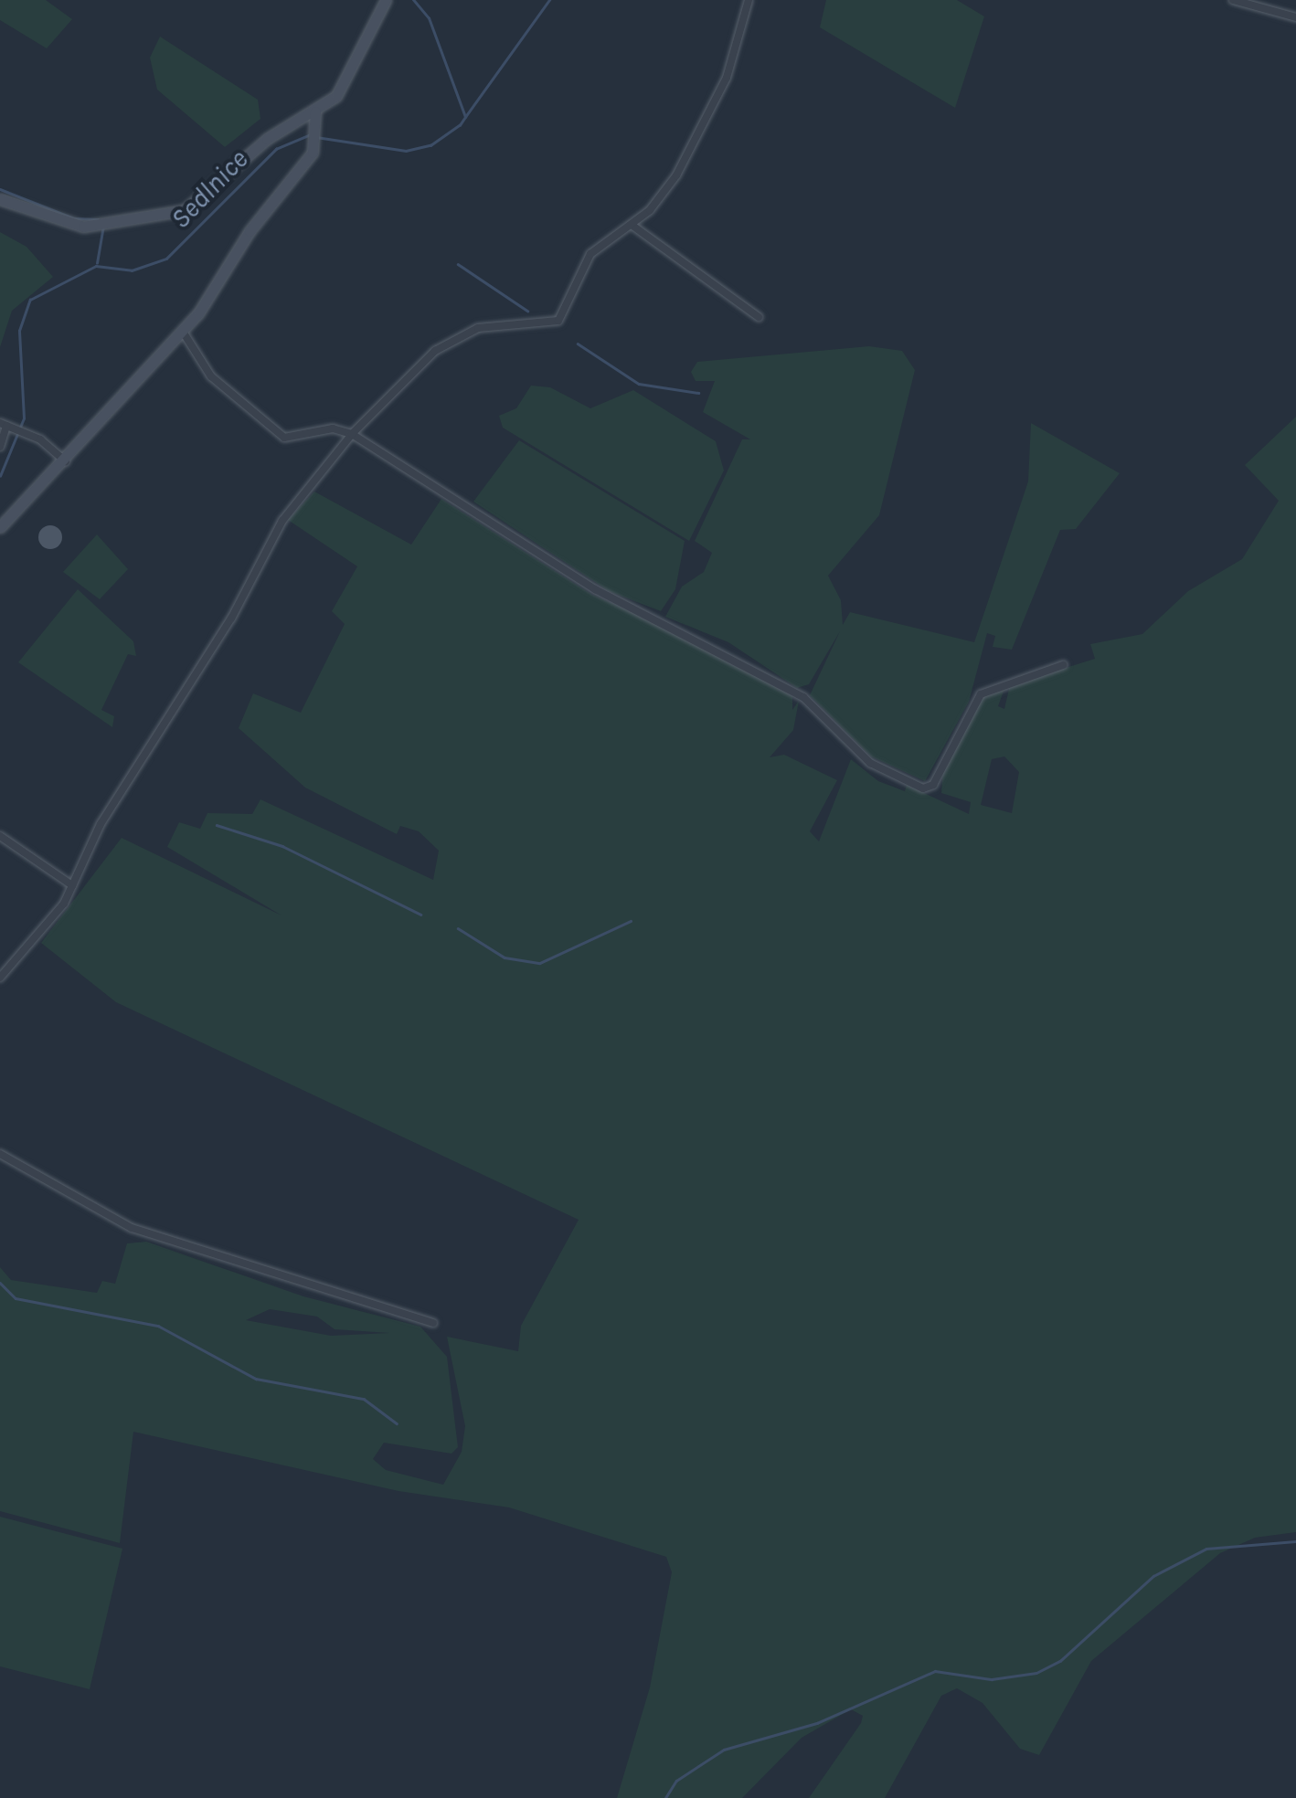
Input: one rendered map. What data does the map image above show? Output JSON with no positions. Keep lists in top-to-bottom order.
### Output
{
  "water": ["Sedlnice"]
}
